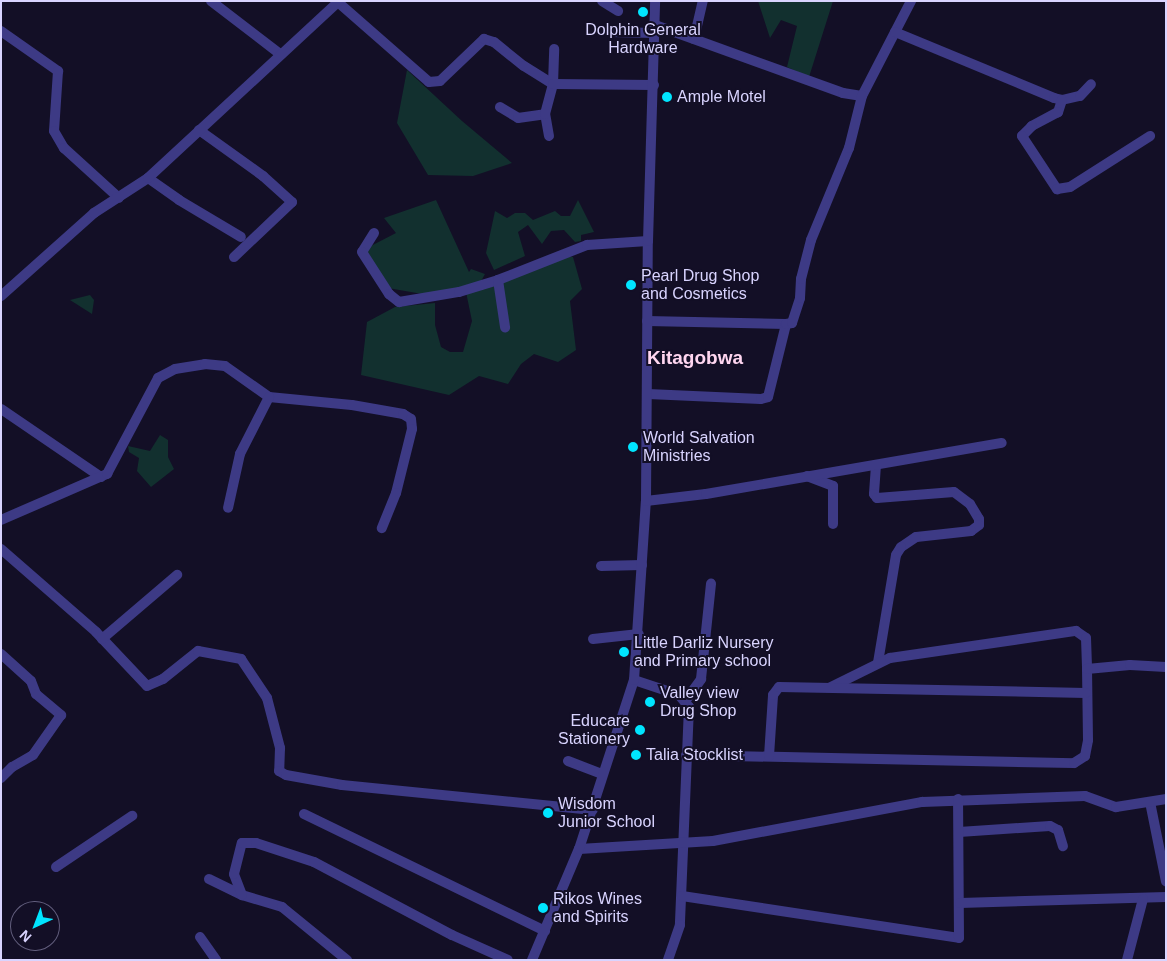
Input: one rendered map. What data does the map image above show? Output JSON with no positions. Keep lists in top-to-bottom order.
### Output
{
  "districts": ["Kitagobwa"],
  "places": [
    "Dolphin General Hardware",
    "Ample Motel",
    "Pearl Drug Shop and Cosmetics",
    "World Salvation Ministries",
    "Little Darliz Nursery and Primary school",
    "Valley view Drug Shop",
    "Educare Stationery",
    "Talia Stocklist",
    "Wisdom Junior School",
    "Rikos Wines and Spirits"
  ],
  "north": "bottom left"
}
